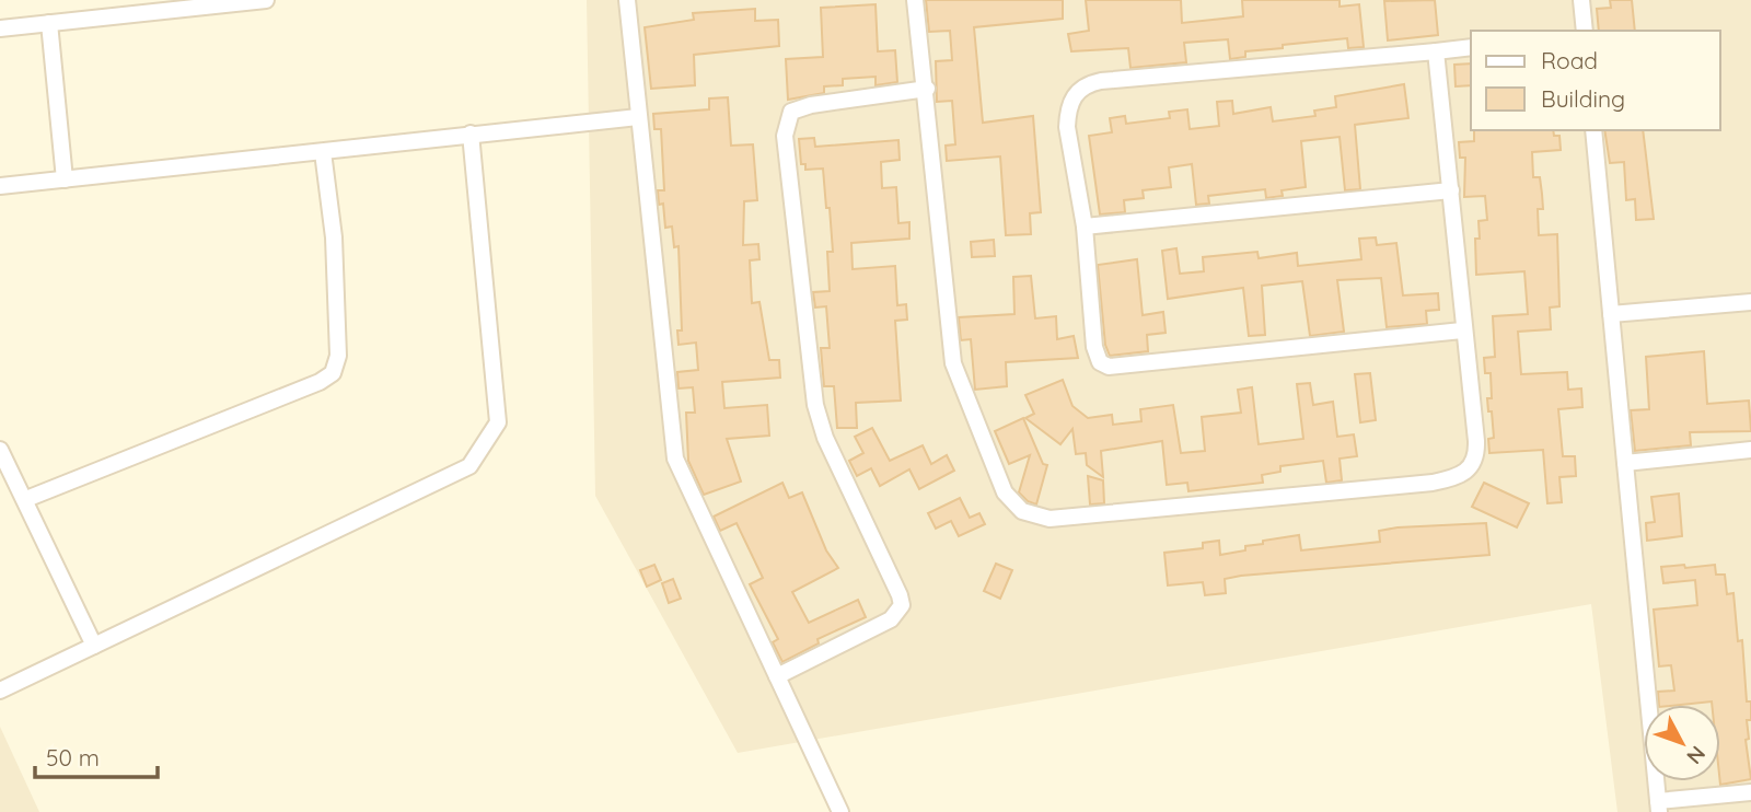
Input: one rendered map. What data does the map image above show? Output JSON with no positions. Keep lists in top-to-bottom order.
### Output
{
  "legend": ["Road", "Building"],
  "scale_bar": "50 m",
  "north": "bottom right"
}
